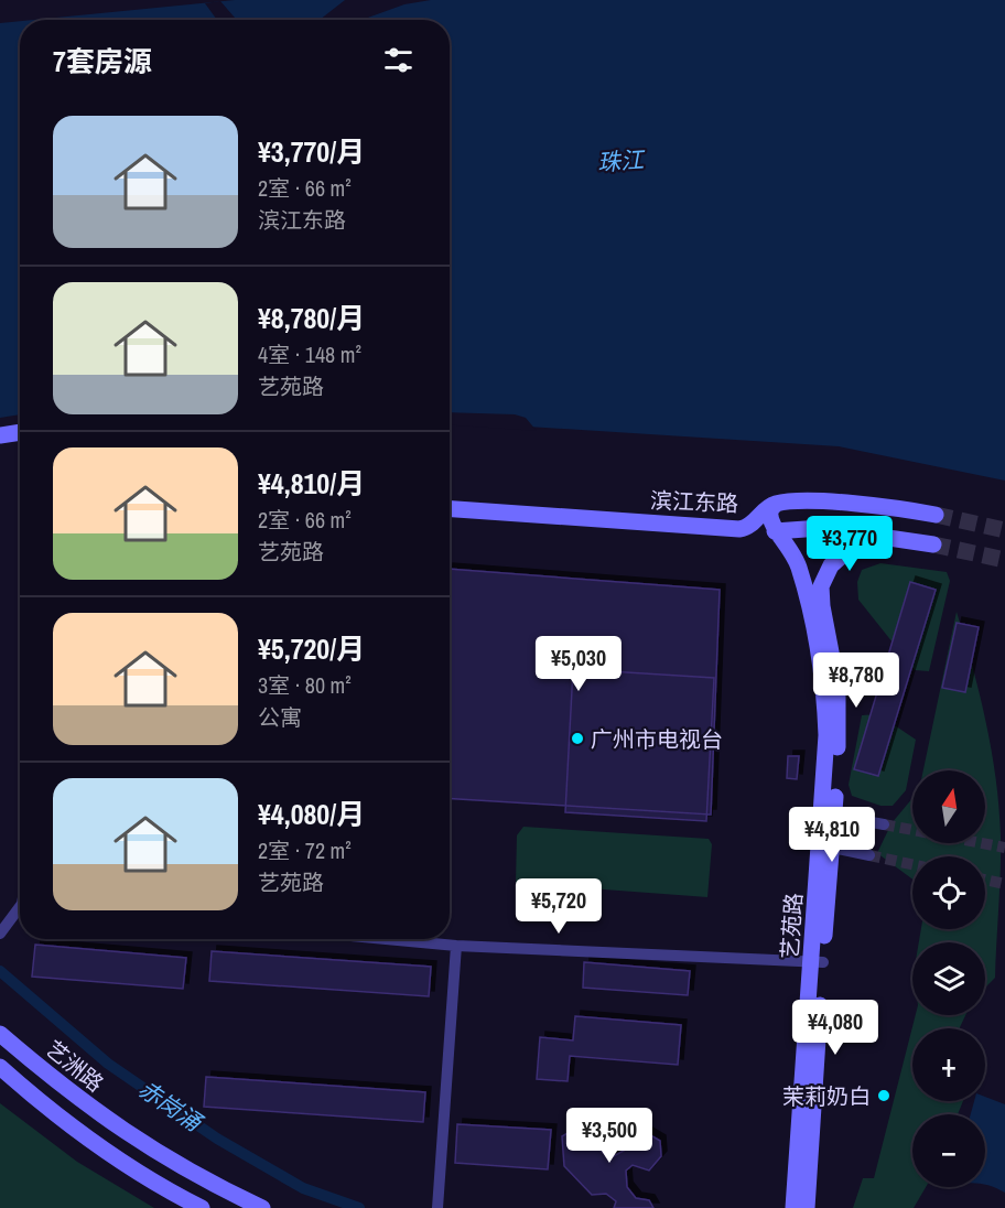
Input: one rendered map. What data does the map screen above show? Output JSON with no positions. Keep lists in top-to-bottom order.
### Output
{
  "streets": {
    "street": ["滨江东路", "艺苑路", "艺洲路"]
  },
  "water": ["珠江", "赤岗涌"],
  "places": ["广州市电视台", "茉莉奶白"],
  "north": "top",
  "page": {
    "heading": "7套房源",
    "list": [
      {
        "name": "¥3,770/月",
        "note": "2室 · 66 m² · 滨江东路"
      },
      {
        "name": "¥8,780/月",
        "note": "4室 · 148 m² · 艺苑路"
      },
      {
        "name": "¥4,810/月",
        "note": "2室 · 66 m² · 艺苑路"
      },
      {
        "name": "¥5,720/月",
        "note": "3室 · 80 m² · 公寓"
      },
      {
        "name": "¥4,080/月",
        "note": "2室 · 72 m² · 艺苑路"
      }
    ],
    "price": [
      "¥3,770",
      "¥5,030",
      "¥8,780",
      "¥4,810",
      "¥5,720",
      "¥4,080",
      "¥3,500"
    ],
    "map_buttons": ["+", "−"]
  }
}
